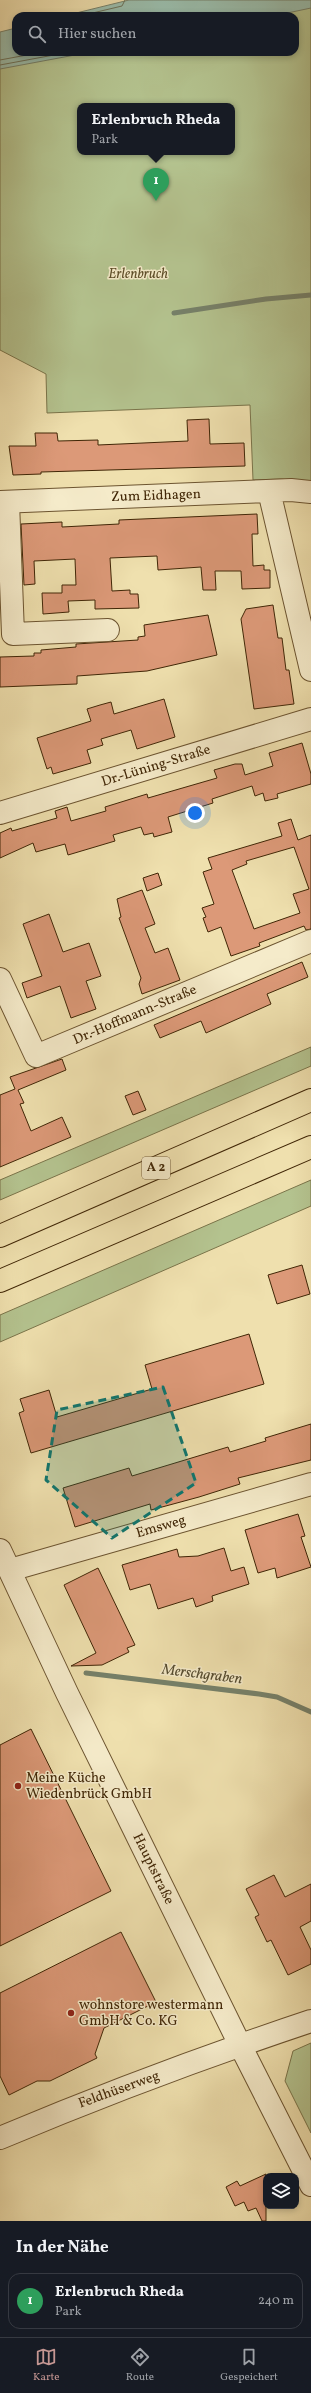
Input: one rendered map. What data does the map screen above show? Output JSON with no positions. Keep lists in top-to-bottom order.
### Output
{
  "streets": {
    "highway": ["A 2"],
    "street": [
      "Zum Eidhagen",
      "Dr.-Lüning-Straße",
      "Dr.-Hoffmann-Straße",
      "Emsweg",
      "Hauptstraße",
      "Feldhüserweg"
    ]
  },
  "crossings": [
    ["Emsweg", "Hauptstraße"],
    ["Hauptstraße", "Feldhüserweg"]
  ],
  "water": ["Merschgraben"],
  "parks": ["Erlenbruch"],
  "places": ["Meine Küche Wiedenbrück GmbH", "wohnstore westermann GmbH & Co. KG"],
  "page": {
    "search": "Hier suchen",
    "popup": ["Erlenbruch Rheda", "Park"],
    "pins": "1",
    "heading": "In der Nähe",
    "list": [
      {
        "mark": "1",
        "name": "Erlenbruch Rheda",
        "note": "Park",
        "value": "240 m"
      }
    ],
    "nav": ["Karte", "Route", "Gespeichert"]
  }
}
